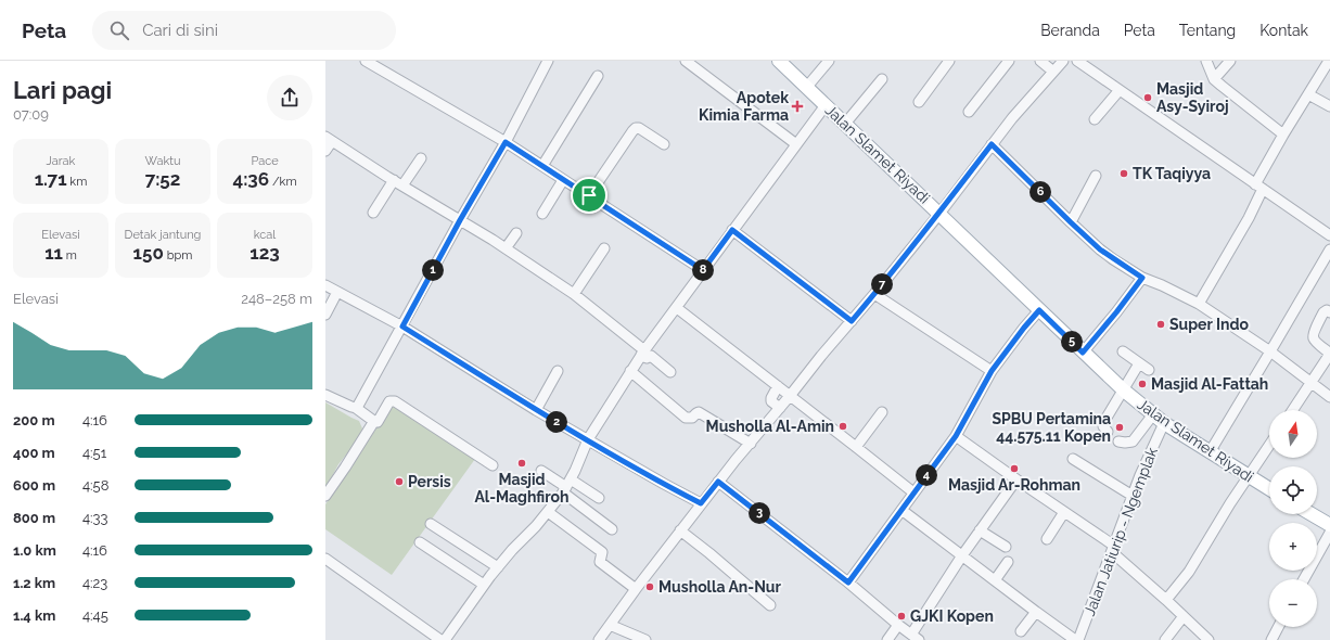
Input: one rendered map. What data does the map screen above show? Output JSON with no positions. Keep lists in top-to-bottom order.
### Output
{
  "streets": {
    "main road": ["Jalan Slamet Riyadi"],
    "street": ["Jalan Jatiurip - Ngemplak"]
  },
  "crossings": [
    ["Jalan Slamet Riyadi", "Jalan Jatiurip - Ngemplak"]
  ],
  "places": {
    "other": [
      "Masjid Asy-Syiroj",
      "TK Taqiyya",
      "Super Indo",
      "Masjid Al-Fattah",
      "Musholla Al-Amin",
      "SPBU Pertamina 44.575.11 Kopen",
      "Masjid Al-Maghfiroh",
      "Masjid Ar-Rohman",
      "Persis",
      "Musholla An-Nur",
      "GJKI Kopen"
    ],
    "health": ["Apotek Kimia Farma"]
  },
  "north": "top",
  "page": {
    "header": "Peta",
    "search": "Cari di sini",
    "nav": [
      "Beranda",
      "Peta",
      "Tentang",
      "Kontak"
    ],
    "heading": ["Lari pagi", "07:09"],
    "stats": [
      ["Jarak", "1.71 km"],
      ["Waktu", "7:52"],
      ["Pace", "4:36 /km"],
      ["Elevasi", "11 m"],
      ["Detak jantung", "150 bpm"],
      ["kcal", "123"]
    ],
    "pins": [
      "6",
      "1",
      "8",
      "7",
      "5",
      "2",
      "4",
      "3"
    ],
    "chart": ["Elevasi", "248–258 m"],
    "list": [
      {
        "name": "200 m",
        "note": "4:16"
      },
      {
        "name": "400 m",
        "note": "4:51"
      },
      {
        "name": "600 m",
        "note": "4:58"
      },
      {
        "name": "800 m",
        "note": "4:33"
      },
      {
        "name": "1.0 km",
        "note": "4:16"
      },
      {
        "name": "1.2 km",
        "note": "4:23"
      },
      {
        "name": "1.4 km",
        "note": "4:45"
      }
    ],
    "map_buttons": ["+", "−"]
  }
}
